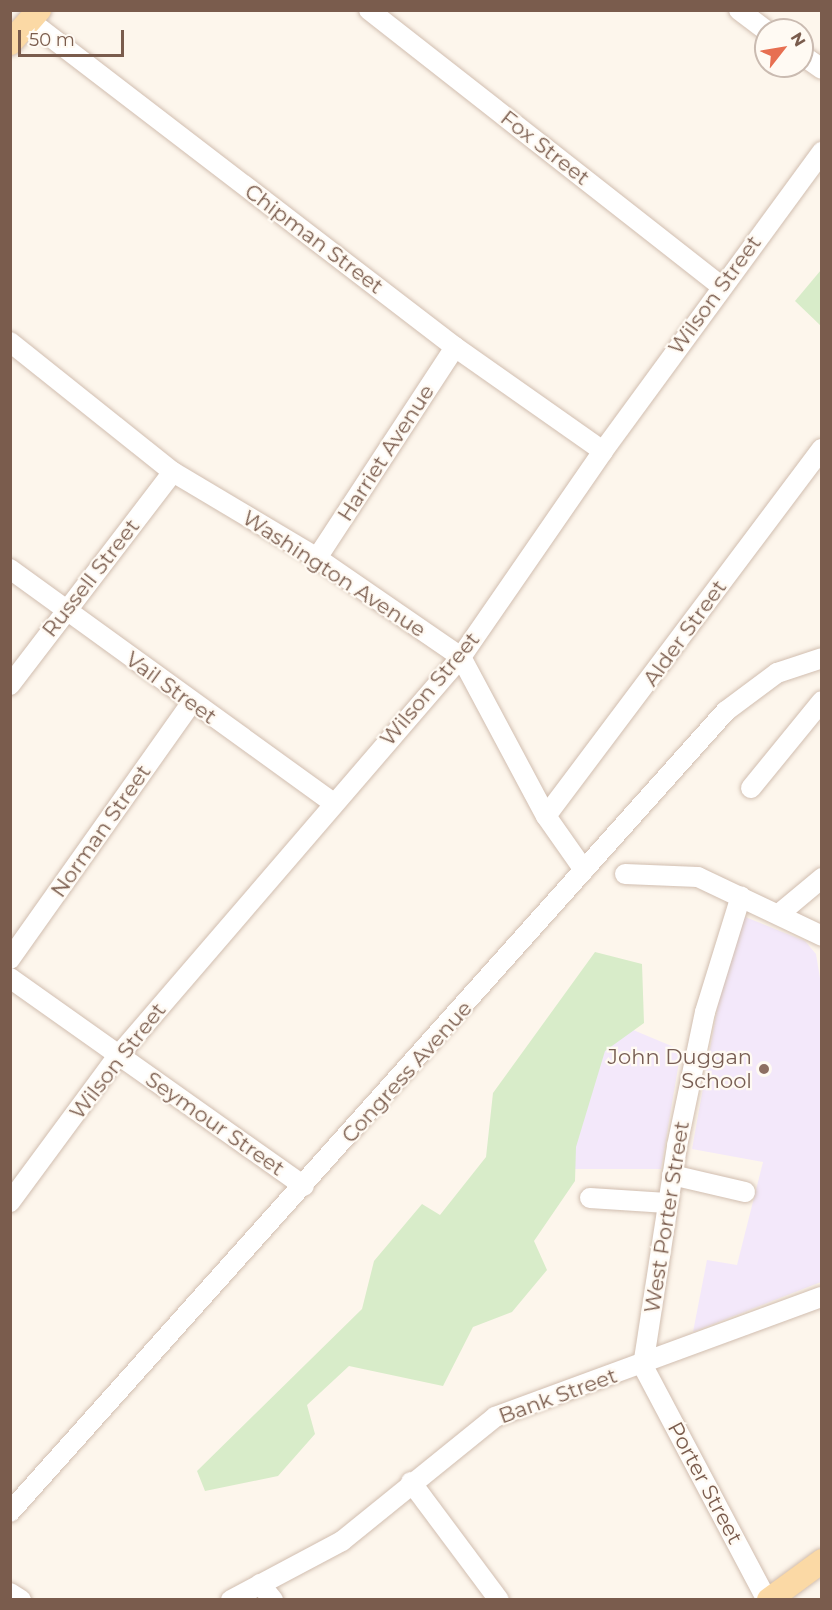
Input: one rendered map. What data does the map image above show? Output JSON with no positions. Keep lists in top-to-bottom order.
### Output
{
  "streets": {
    "street": [
      "Fox Street",
      "Chipman Street",
      "Wilson Street",
      "Harriet Avenue",
      "Washington Avenue",
      "Russell Street",
      "Alder Street",
      "Vail Street",
      "Norman Street",
      "Congress Avenue",
      "Seymour Street",
      "West Porter Street",
      "Bank Street",
      "Porter Street"
    ]
  },
  "crossings": [
    ["Fox Street", "Wilson Street"],
    ["Chipman Street", "Wilson Street"],
    ["Chipman Street", "Harriet Avenue"],
    ["Wilson Street", "Washington Avenue"],
    ["Wilson Street", "Vail Street"],
    ["Wilson Street", "Seymour Street"],
    ["Harriet Avenue", "Washington Avenue"],
    ["Washington Avenue", "Russell Street"],
    ["Washington Avenue", "Alder Street"],
    ["Washington Avenue", "Congress Avenue"],
    ["Russell Street", "Vail Street"],
    ["Vail Street", "Norman Street"],
    ["Congress Avenue", "Seymour Street"],
    ["West Porter Street", "Bank Street"],
    ["West Porter Street", "Porter Street"],
    ["Bank Street", "Porter Street"]
  ],
  "places": ["John Duggan School"],
  "scale_bar": "50 m",
  "north": "top right"
}
